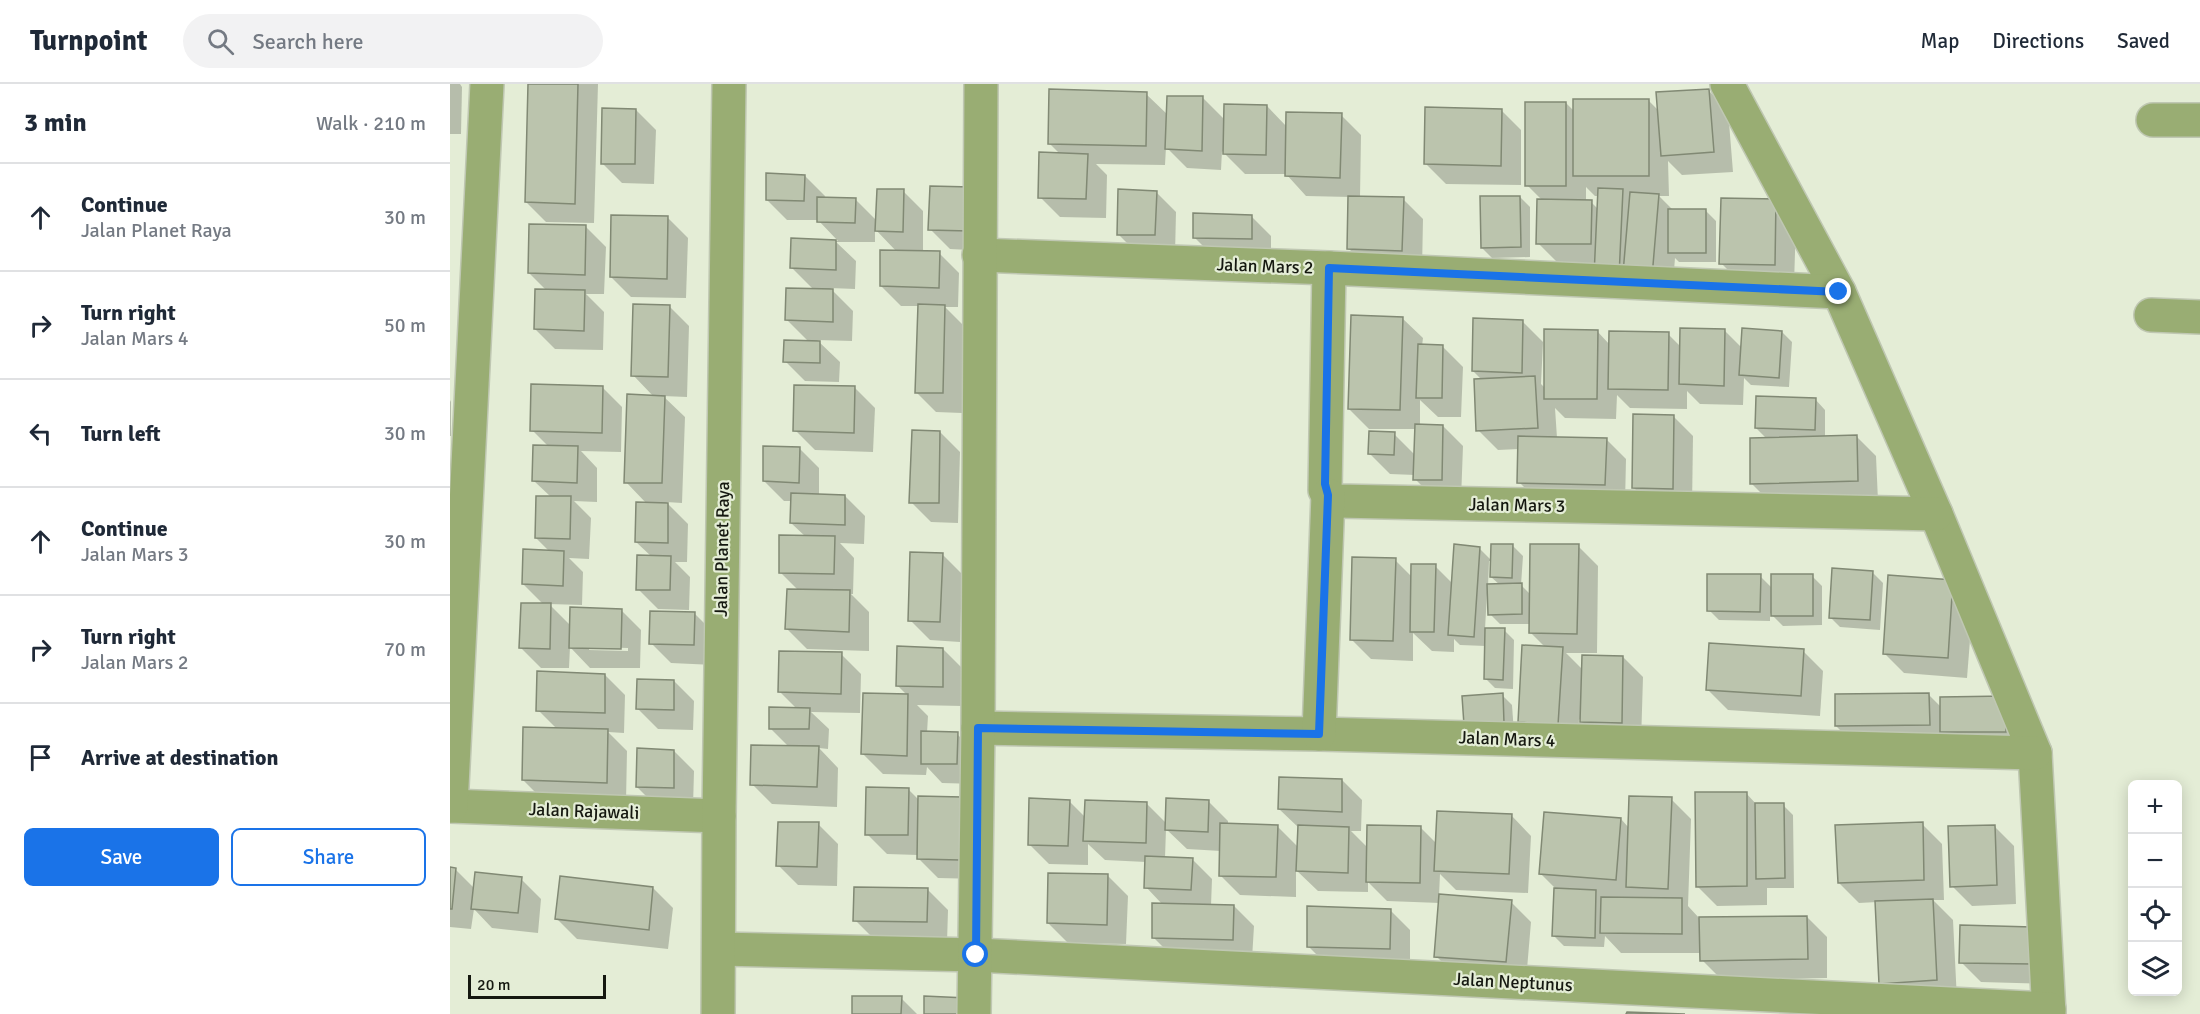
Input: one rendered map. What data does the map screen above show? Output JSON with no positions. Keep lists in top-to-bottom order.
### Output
{
  "streets": {
    "street": [
      "Jalan Mars 2",
      "Jalan Mars 3",
      "Jalan Planet Raya",
      "Jalan Mars 4",
      "Jalan Rajawali",
      "Jalan Neptunus"
    ]
  },
  "crossings": [
    ["Jalan Planet Raya", "Jalan Rajawali"],
    ["Jalan Planet Raya", "Jalan Neptunus"]
  ],
  "scale_bar": "20 m",
  "page": {
    "header": "Turnpoint",
    "search": "Search here",
    "nav": ["Map", "Directions", "Saved"],
    "heading": ["3 min", "Walk · 210 m"],
    "list": [
      ["Continue", "Jalan Planet Raya", "30 m"],
      ["Turn right", "Jalan Mars 4", "50 m"],
      ["Turn left", "30 m"],
      ["Continue", "Jalan Mars 3", "30 m"],
      ["Turn right", "Jalan Mars 2", "70 m"],
      "Arrive at destination"
    ],
    "map_buttons": ["+", "−"],
    "buttons": ["Save", "Share"],
    "scale": "20 m"
  }
}
